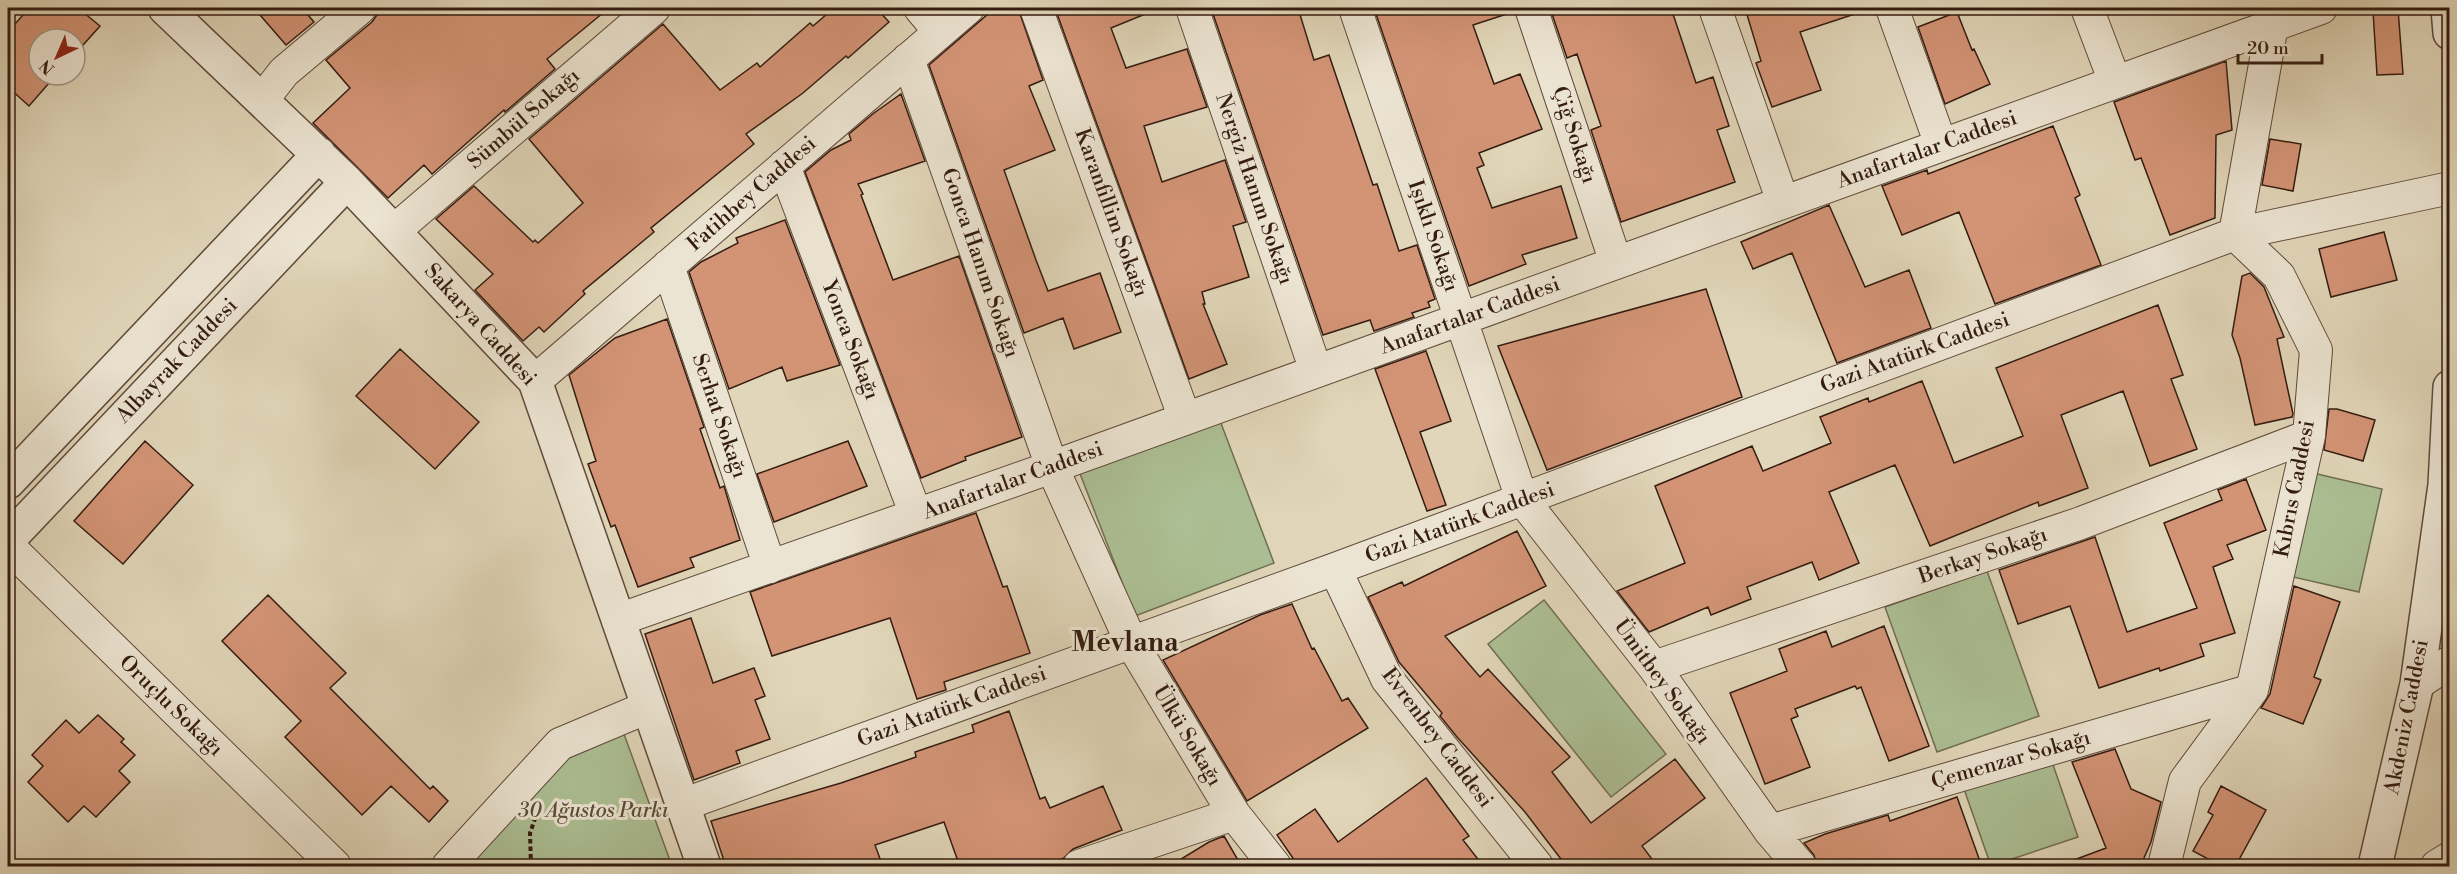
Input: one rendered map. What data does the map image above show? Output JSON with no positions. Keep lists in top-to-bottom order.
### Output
{
  "streets": {
    "street": [
      "Sümbül Sokağı",
      "Çiğ Sokağı",
      "Anafartalar Caddesi",
      "Nergiz Hanım Sokağı",
      "Fatihbey Caddesi",
      "Karanfillim Sokağı",
      "Işıklı Sokağı",
      "Gonca Hanım Sokağı",
      "Sakarya Caddesi",
      "Yonca Sokağı",
      "Gazi Atatürk Caddesi",
      "Albayrak Caddesi",
      "Serhat Sokağı",
      "Kıbrıs Caddesi",
      "Berkay Sokağı",
      "Ümitbey Sokağı",
      "Oruçlu Sokağı",
      "Akdeniz Caddesi",
      "Ülkü Sokağı",
      "Evrenbey Caddesi",
      "Çemenzar Sokağı"
    ]
  },
  "crossings": [
    ["Sümbül Sokağı", "Sakarya Caddesi"],
    ["Çiğ Sokağı", "Anafartalar Caddesi"],
    ["Anafartalar Caddesi", "Nergiz Hanım Sokağı"],
    ["Anafartalar Caddesi", "Karanfillim Sokağı"],
    ["Anafartalar Caddesi", "Işıklı Sokağı"],
    ["Anafartalar Caddesi", "Gonca Hanım Sokağı"],
    ["Anafartalar Caddesi", "Sakarya Caddesi"],
    ["Anafartalar Caddesi", "Yonca Sokağı"],
    ["Anafartalar Caddesi", "Serhat Sokağı"],
    ["Anafartalar Caddesi", "Ülkü Sokağı"],
    ["Fatihbey Caddesi", "Gonca Hanım Sokağı"],
    ["Fatihbey Caddesi", "Sakarya Caddesi"],
    ["Fatihbey Caddesi", "Yonca Sokağı"],
    ["Fatihbey Caddesi", "Serhat Sokağı"],
    ["Işıklı Sokağı", "Gazi Atatürk Caddesi"],
    ["Işıklı Sokağı", "Ümitbey Sokağı"],
    ["Gonca Hanım Sokağı", "Ülkü Sokağı"],
    ["Sakarya Caddesi", "Gazi Atatürk Caddesi"],
    ["Sakarya Caddesi", "Albayrak Caddesi"],
    ["Gazi Atatürk Caddesi", "Kıbrıs Caddesi"],
    ["Gazi Atatürk Caddesi", "Ümitbey Sokağı"],
    ["Gazi Atatürk Caddesi", "Ülkü Sokağı"],
    ["Gazi Atatürk Caddesi", "Evrenbey Caddesi"],
    ["Kıbrıs Caddesi", "Berkay Sokağı"],
    ["Kıbrıs Caddesi", "Çemenzar Sokağı"],
    ["Berkay Sokağı", "Ümitbey Sokağı"],
    ["Ümitbey Sokağı", "Çemenzar Sokağı"]
  ],
  "districts": ["Mevlana"],
  "parks": ["30 Ağustos Parkı"],
  "scale_bar": "20 m",
  "north": "bottom left"
}
